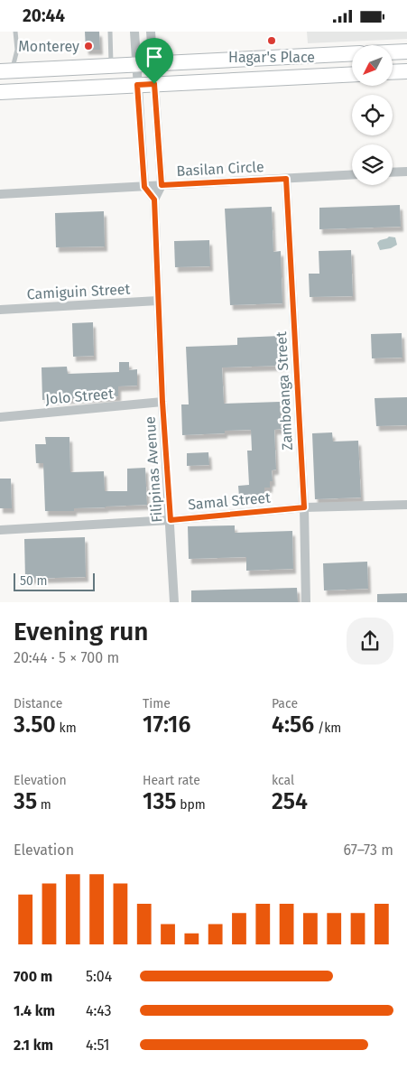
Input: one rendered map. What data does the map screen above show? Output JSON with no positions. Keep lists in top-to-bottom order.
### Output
{
  "streets": {
    "street": [
      "Basilan Circle",
      "Camiguin Street",
      "Zamboanga Street",
      "Jolo Street",
      "Filipinas Avenue",
      "Samal Street"
    ]
  },
  "crossings": [
    ["Basilan Circle", "Zamboanga Street"],
    ["Basilan Circle", "Filipinas Avenue"],
    ["Camiguin Street", "Filipinas Avenue"],
    ["Zamboanga Street", "Samal Street"],
    ["Jolo Street", "Filipinas Avenue"],
    ["Filipinas Avenue", "Samal Street"]
  ],
  "places": ["Hagar's Place", "Monterey"],
  "scale_bar": "50 m",
  "north": "bottom left",
  "page": {
    "status": "20:44",
    "scale": "50 m",
    "heading": ["Evening run", "20:44 · 5 × 700 m"],
    "stats": [
      ["Distance", "3.50 km"],
      ["Time", "17:16"],
      ["Pace", "4:56 /km"],
      ["Elevation", "35 m"],
      ["Heart rate", "135 bpm"],
      ["kcal", "254"]
    ],
    "chart": ["Elevation", "67–73 m"],
    "list": [
      {
        "name": "700 m",
        "note": "5:04"
      },
      {
        "name": "1.4 km",
        "note": "4:43"
      },
      {
        "name": "2.1 km",
        "note": "4:51"
      }
    ]
  }
}
